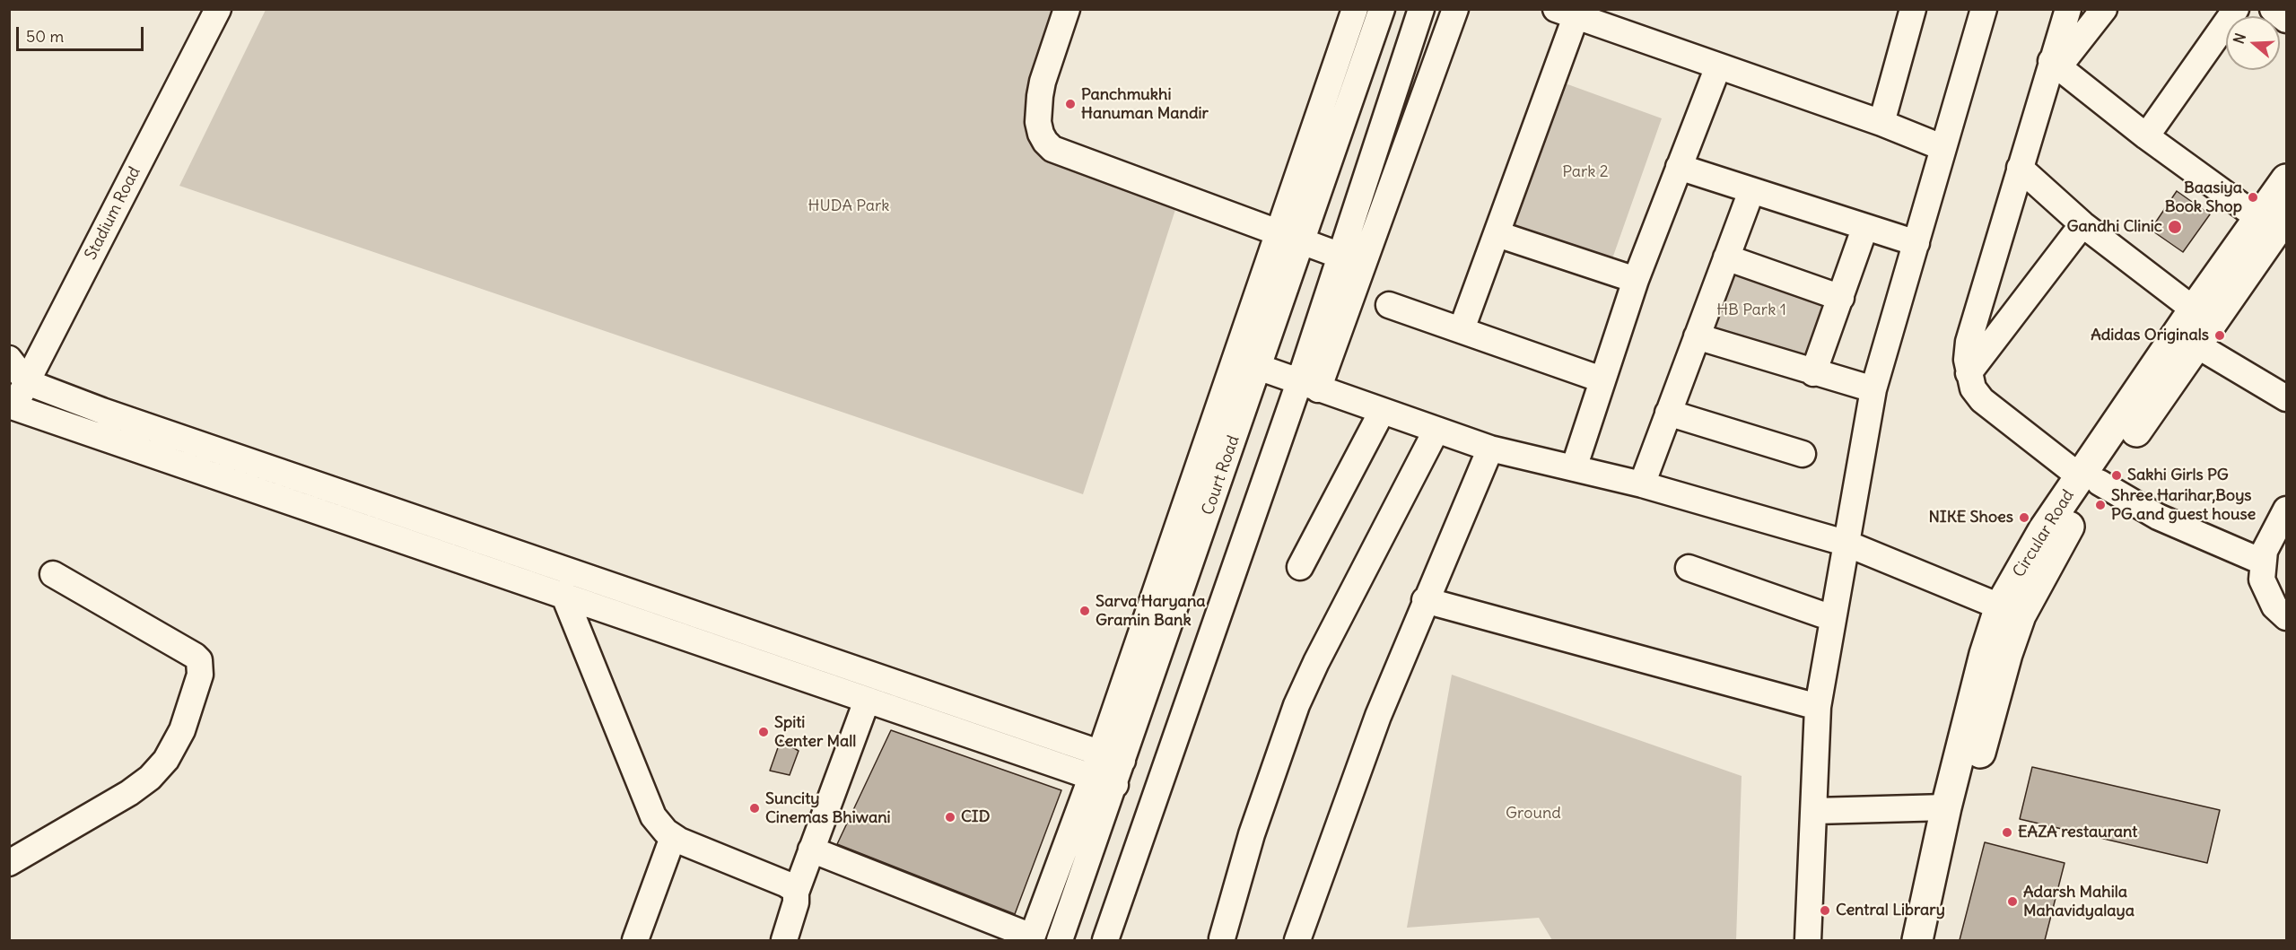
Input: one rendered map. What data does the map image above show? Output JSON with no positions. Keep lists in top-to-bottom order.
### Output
{
  "streets": {
    "main road": ["Circular Road"],
    "street": ["Stadium Road", "Court Road"]
  },
  "parks": [
    "Park 2",
    "HUDA Park",
    "HB Park 1",
    "Ground"
  ],
  "places": [
    "Panchmukhi Hanuman Mandir",
    "Baasiya Book Shop",
    "Gandhi Clinic",
    "Adidas Originals",
    "Sakhi Girls PG",
    "Shree Harihar,Boys PG and guest house",
    "NIKE Shoes",
    "Sarva Haryana Gramin Bank",
    "Spiti Center Mall",
    "Suncity Cinemas Bhiwani",
    "CID",
    "EAZA restaurant",
    "Adarsh Mahila Mahavidyalaya",
    "Central Library"
  ],
  "scale_bar": "50 m",
  "north": "left"
}
